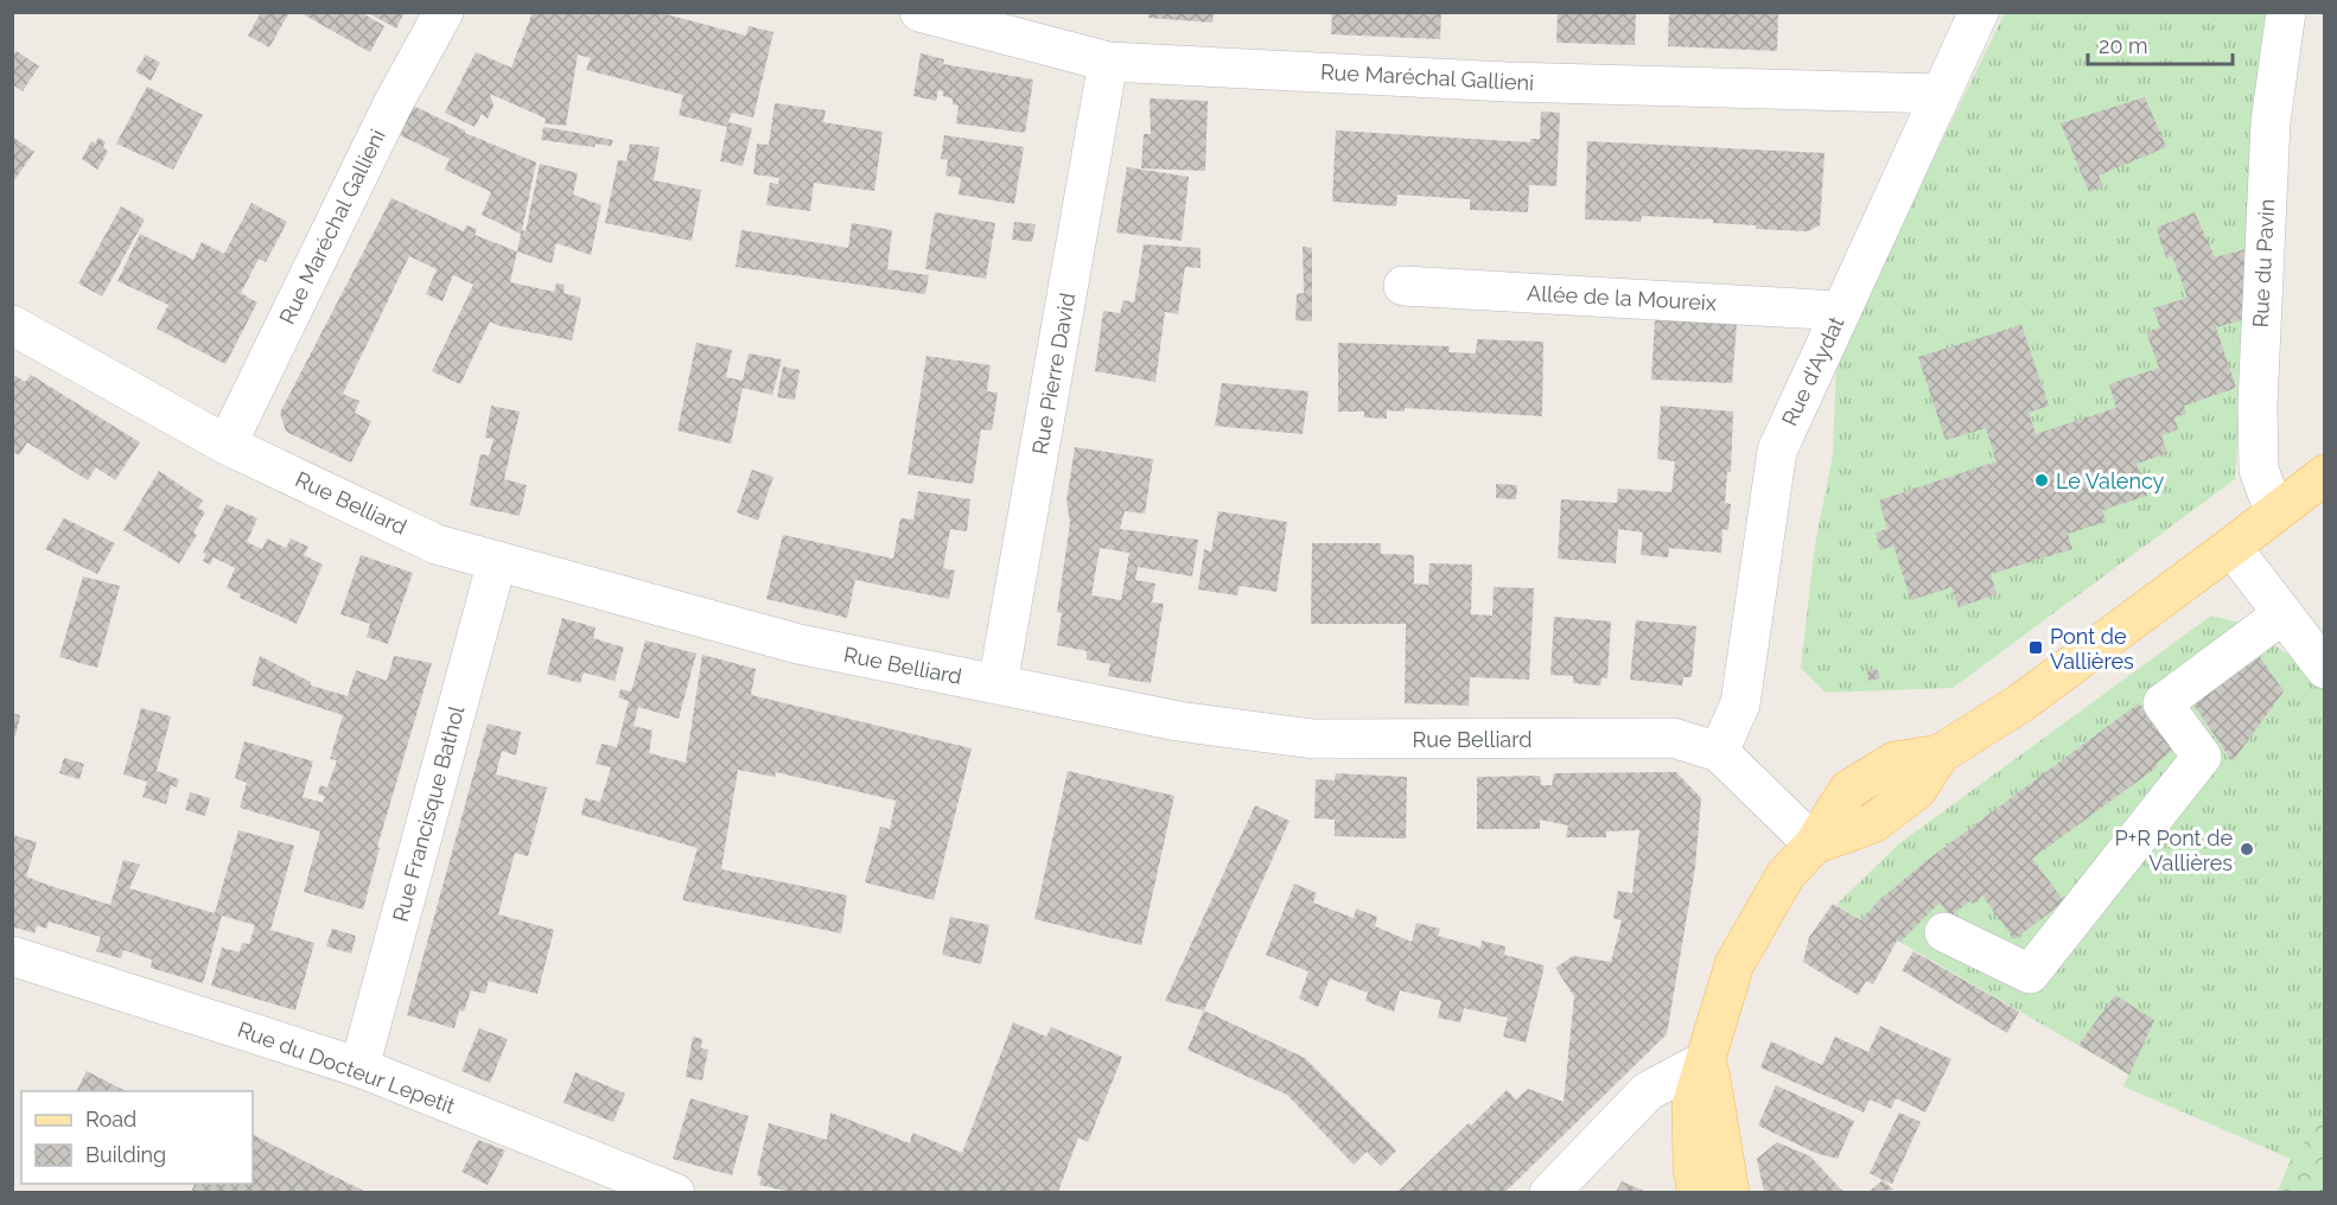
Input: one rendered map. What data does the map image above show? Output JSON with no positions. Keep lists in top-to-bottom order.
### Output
{
  "streets": {
    "street": [
      "Rue Maréchal Gallieni",
      "Rue du Pavin",
      "Allée de la Moureix",
      "Rue d'Aydat",
      "Rue Pierre David",
      "Rue Belliard",
      "Rue Francisque Bathol",
      "Rue du Docteur Lepetit"
    ]
  },
  "crossings": [
    ["Rue Maréchal Gallieni", "Rue d'Aydat"],
    ["Rue Maréchal Gallieni", "Rue Pierre David"],
    ["Rue Maréchal Gallieni", "Rue Belliard"],
    ["Allée de la Moureix", "Rue d'Aydat"],
    ["Rue d'Aydat", "Rue Belliard"],
    ["Rue Pierre David", "Rue Belliard"],
    ["Rue Belliard", "Rue Francisque Bathol"],
    ["Rue Francisque Bathol", "Rue du Docteur Lepetit"]
  ],
  "places": {
    "other": ["Le Valency", "P+R Pont de Vallières"],
    "transit": ["Pont de Vallières"]
  },
  "legend": ["Road", "Building"],
  "scale_bar": "20 m"
}
